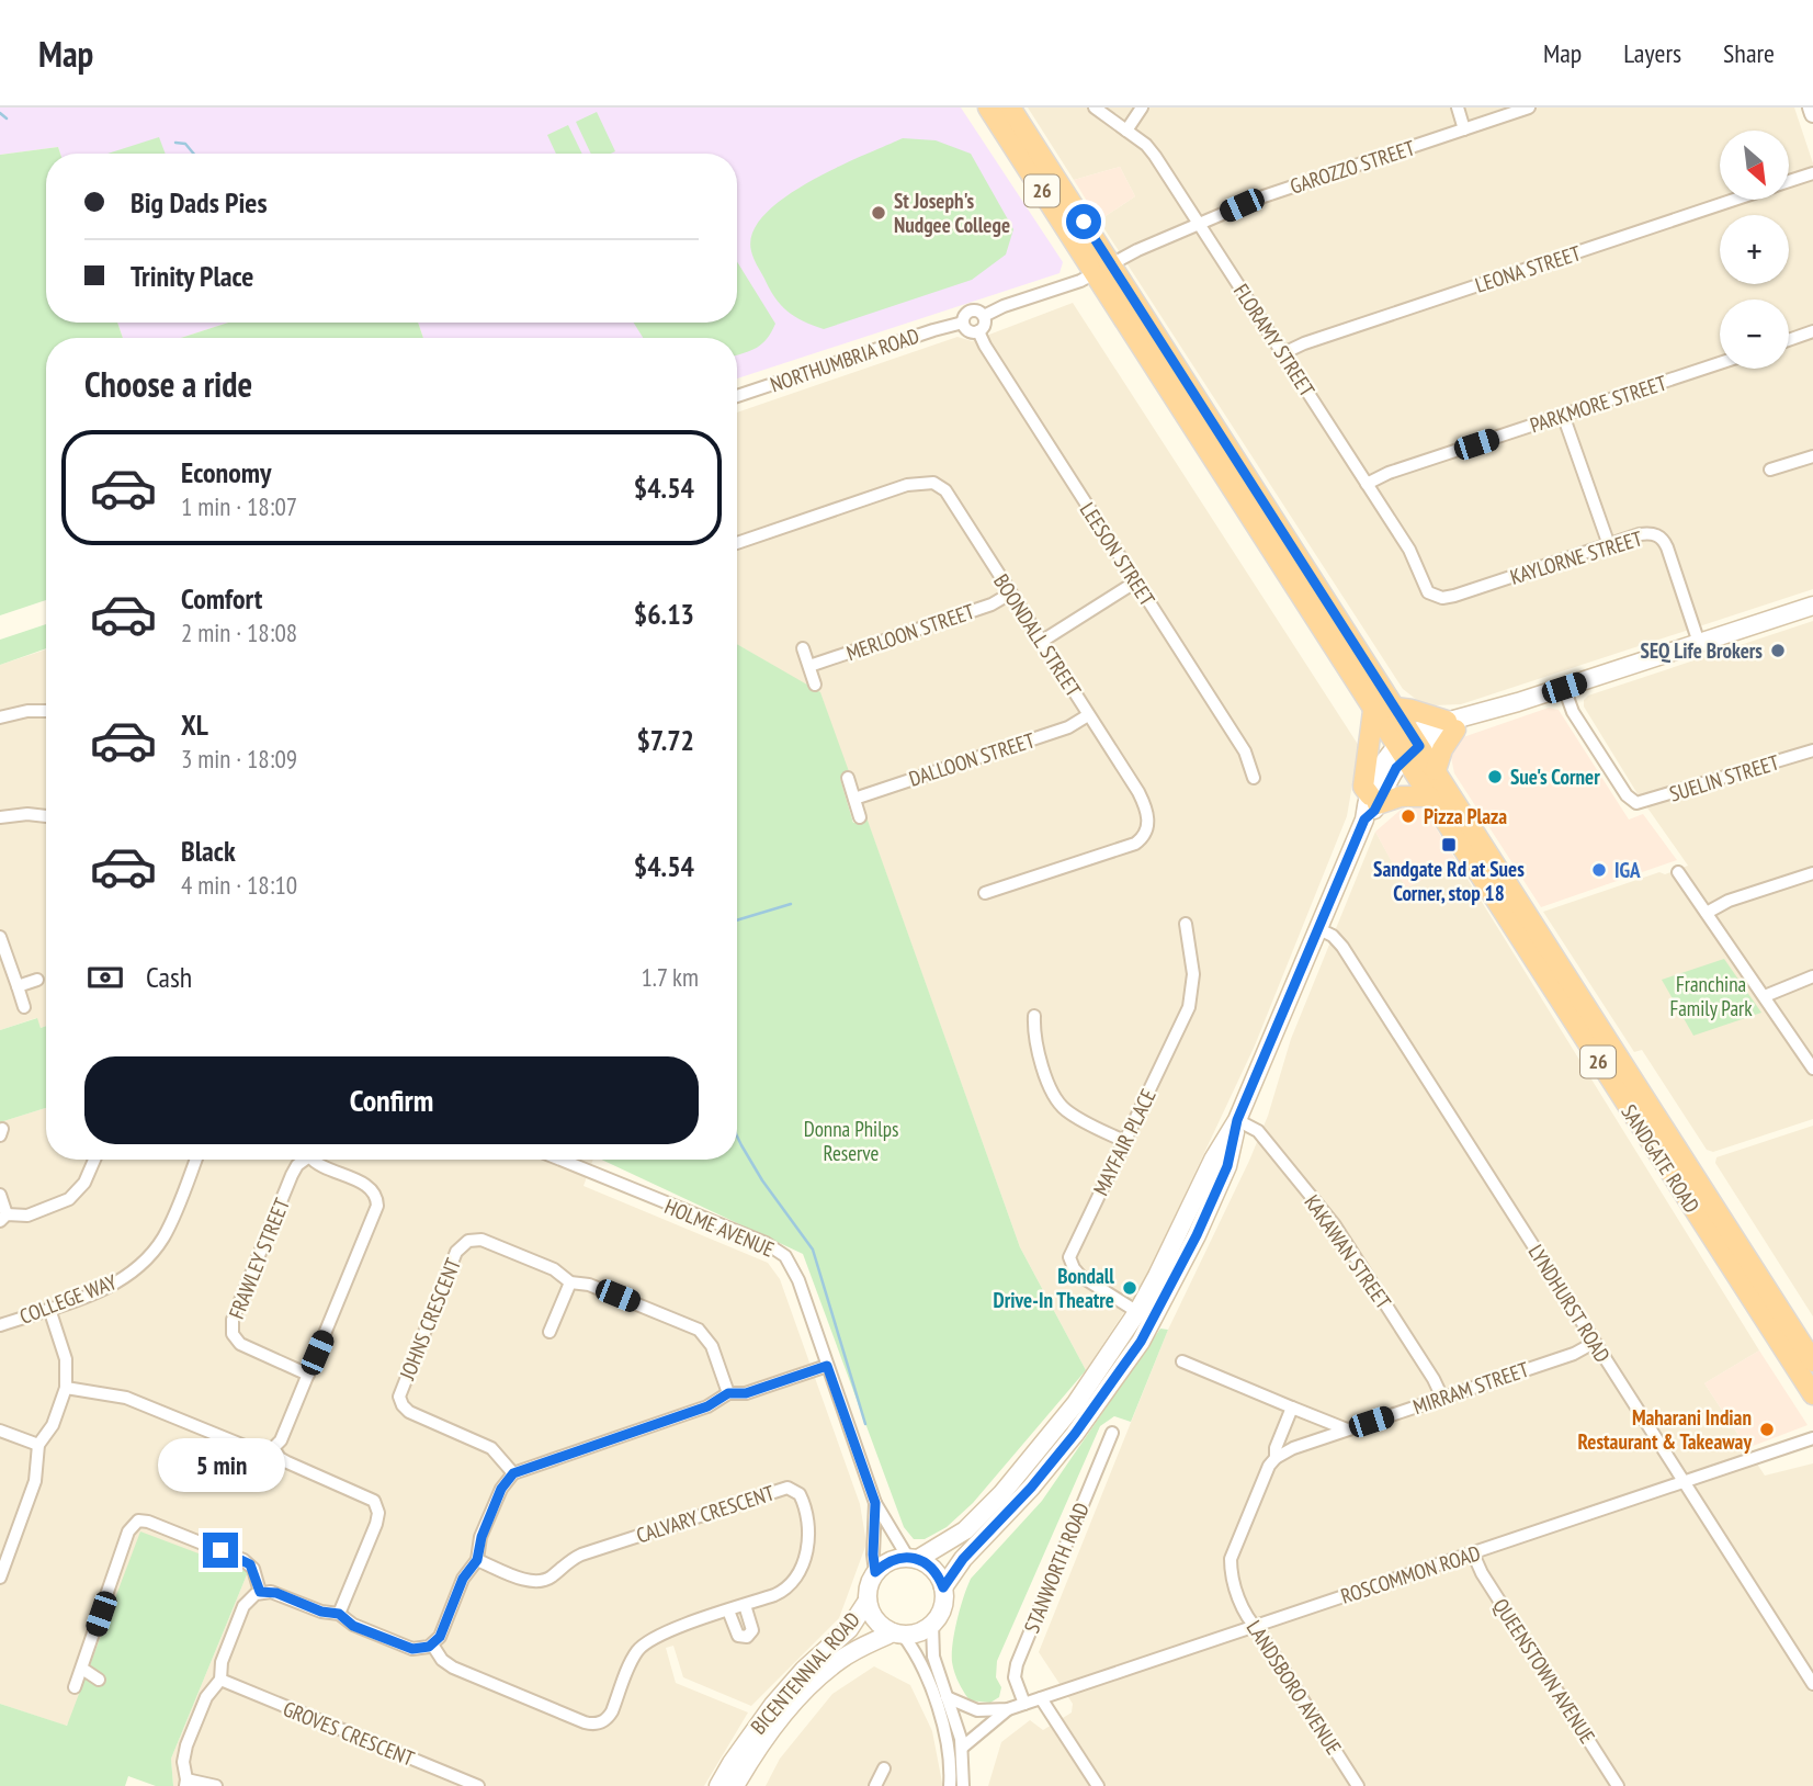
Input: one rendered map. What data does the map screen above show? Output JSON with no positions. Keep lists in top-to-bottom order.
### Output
{
  "streets": {
    "highway": ["26", "SANDGATE ROAD"],
    "main road": ["BICENTENNIAL ROAD"],
    "street": [
      "GAROZZO STREET",
      "LEONA STREET",
      "FLORAMY STREET",
      "NORTHUMBRIA ROAD",
      "PARKMORE STREET",
      "LEESON STREET",
      "KAYLORNE STREET",
      "MERLOON STREET",
      "BOONDALL STREET",
      "DALLOON STREET",
      "SUELIN STREET",
      "MAYFAIR PLACE",
      "HOLME AVENUE",
      "KAKAWAN STREET",
      "FRAWLEY STREET",
      "COLLEGE WAY",
      "LYNDHURST ROAD",
      "JOHNS CRESCENT",
      "MIRRAM STREET",
      "CALVARY CRESCENT",
      "STANWORTH ROAD",
      "ROSCOMMON ROAD",
      "QUEENSTOWN AVENUE",
      "LANDSBORO AVENUE",
      "GROVES CRESCENT"
    ]
  },
  "crossings": [
    ["GAROZZO STREET", "FLORAMY STREET"],
    ["GAROZZO STREET", "SANDGATE ROAD"],
    ["LEONA STREET", "FLORAMY STREET"],
    ["FLORAMY STREET", "PARKMORE STREET"],
    ["FLORAMY STREET", "KAYLORNE STREET"],
    ["NORTHUMBRIA ROAD", "LEESON STREET"],
    ["MERLOON STREET", "BOONDALL STREET"],
    ["BOONDALL STREET", "DALLOON STREET"],
    ["HOLME AVENUE", "BICENTENNIAL ROAD"],
    ["KAKAWAN STREET", "MIRRAM STREET"],
    ["LYNDHURST ROAD", "MIRRAM STREET"],
    ["LYNDHURST ROAD", "ROSCOMMON ROAD"],
    ["MIRRAM STREET", "LANDSBORO AVENUE"],
    ["STANWORTH ROAD", "ROSCOMMON ROAD"],
    ["ROSCOMMON ROAD", "QUEENSTOWN AVENUE"],
    ["ROSCOMMON ROAD", "LANDSBORO AVENUE"]
  ],
  "parks": ["Franchina Family Park", "Donna Philps Reserve"],
  "places": {
    "other": [
      "St Joseph's Nudgee College",
      "SEQ Life Brokers",
      "Sue's Corner",
      "Pizza Plaza",
      "IGA",
      "Bondall Drive-In Theatre",
      "Maharani Indian Restaurant & Takeaway"
    ],
    "transit": ["Sandgate Rd at Sues Corner, stop 18"]
  },
  "north": "bottom right",
  "page": {
    "header": "Map",
    "nav": ["Map", "Layers", "Share"],
    "map_buttons": ["+", "−"],
    "banner": ["Big Dads Pies", "Trinity Place"],
    "heading": "Choose a ride",
    "list": [
      {
        "name": "Economy",
        "note": "1 min · 18:07",
        "value": "$4.54"
      },
      {
        "name": "Comfort",
        "note": "2 min · 18:08",
        "value": "$6.13"
      },
      {
        "name": "XL",
        "note": "3 min · 18:09",
        "value": "$7.72"
      },
      {
        "name": "Black",
        "note": "4 min · 18:10",
        "value": "$4.54"
      }
    ],
    "pay": ["Cash", "1.7 km"],
    "buttons": "Confirm",
    "bubble": "5 min"
  }
}
